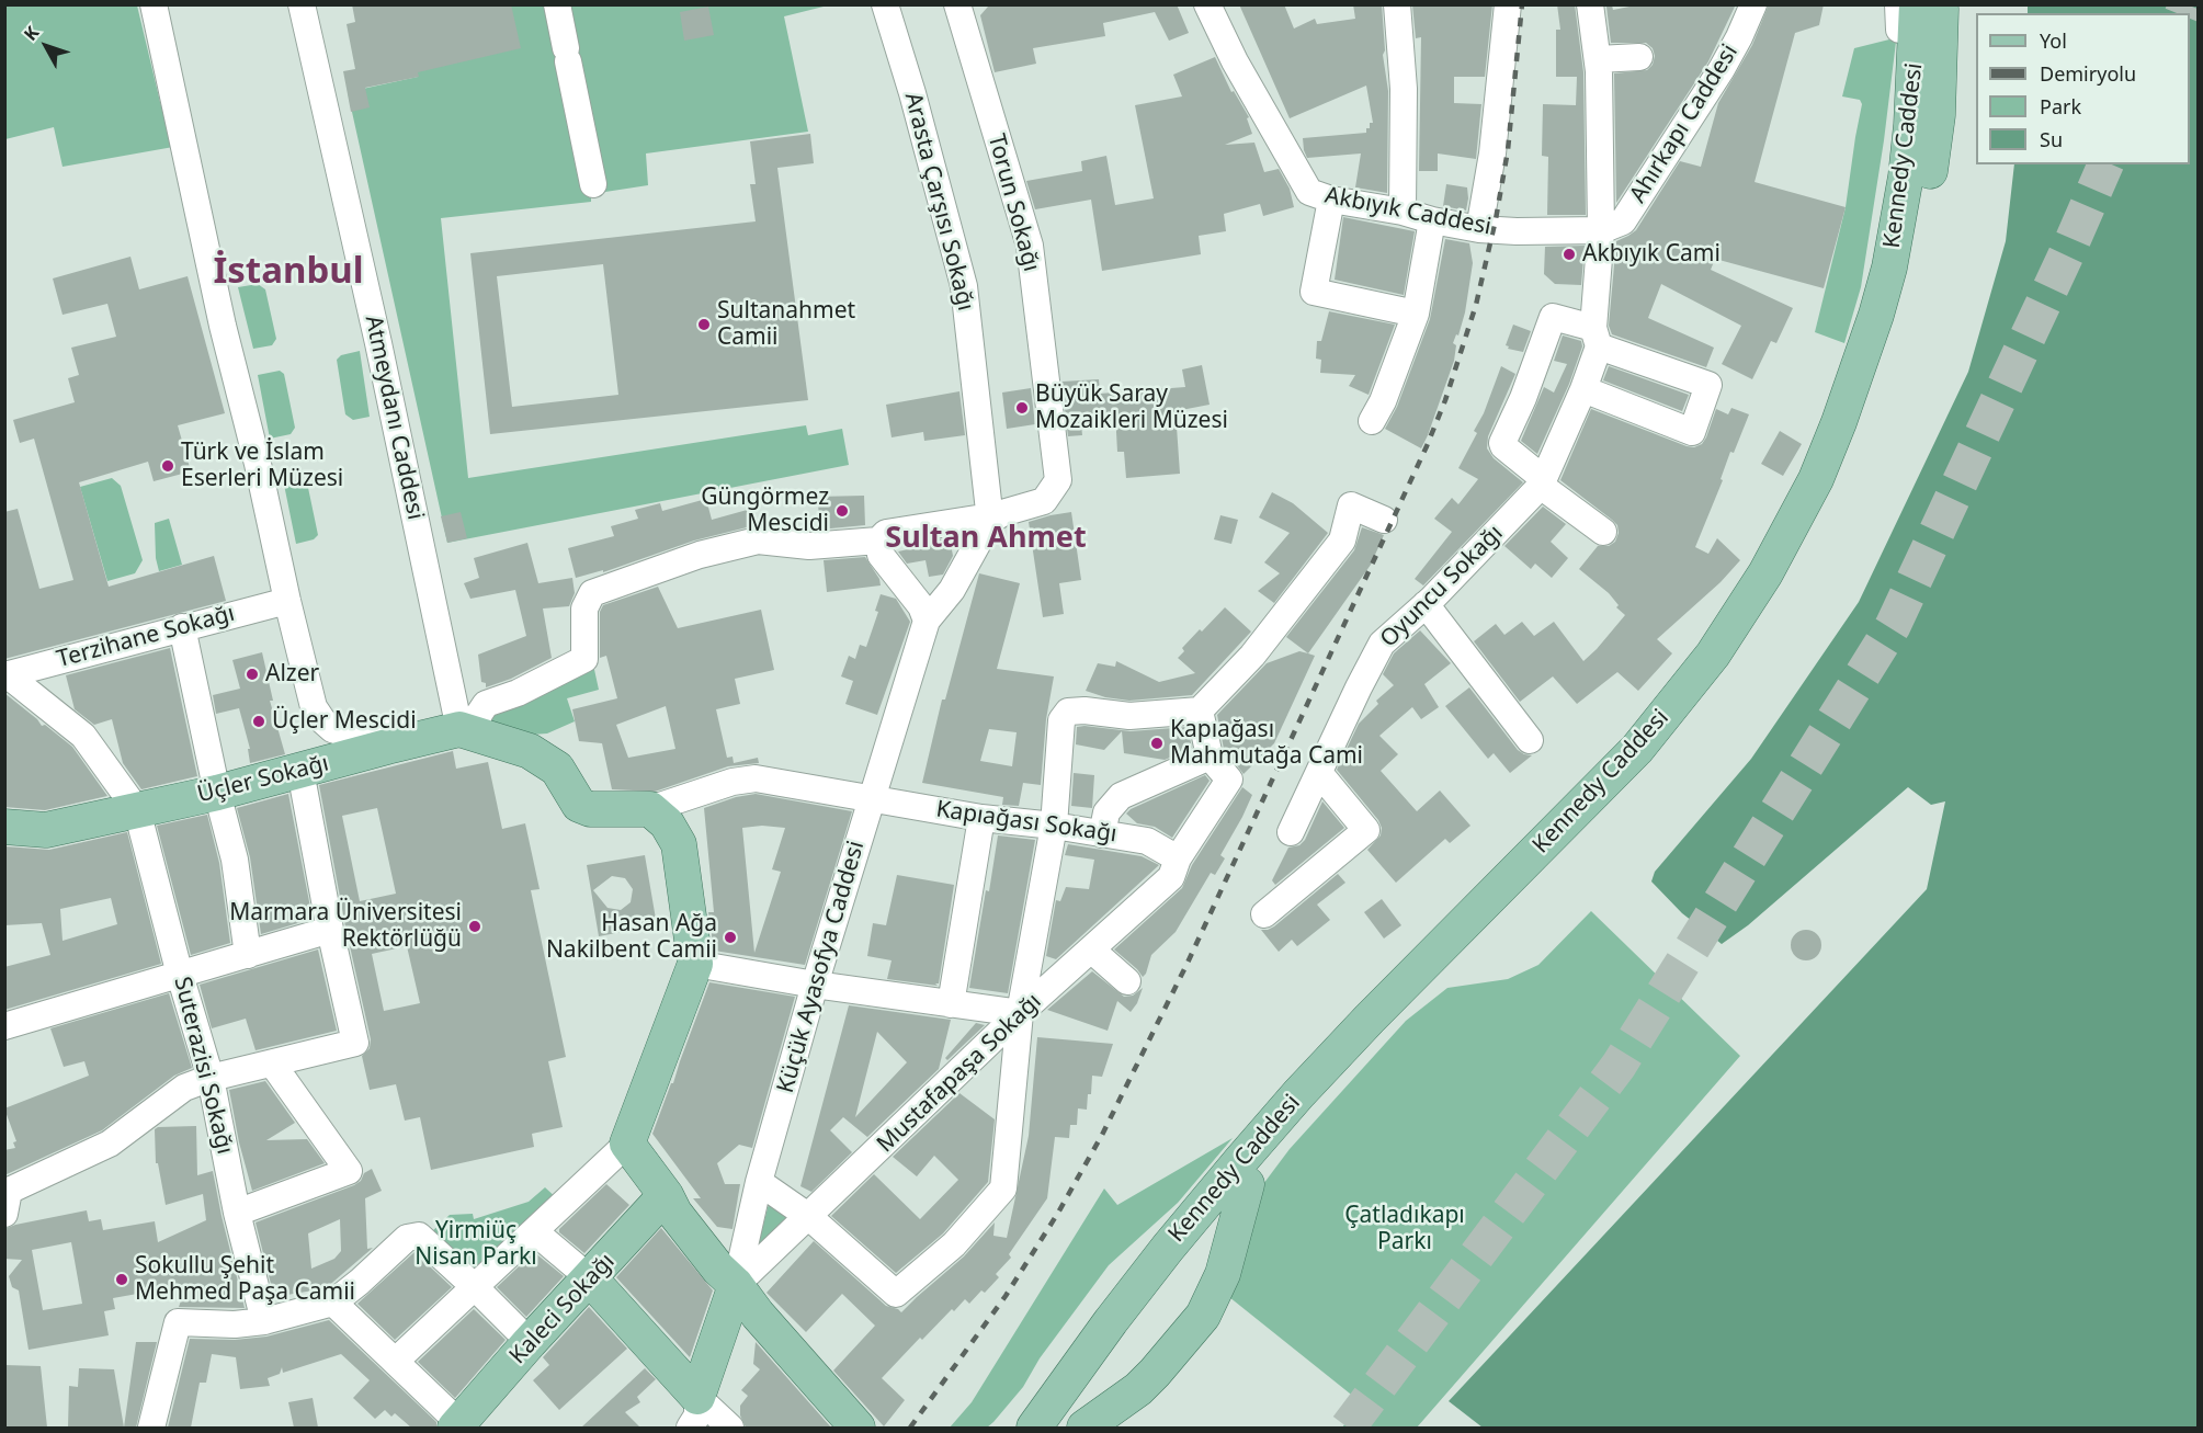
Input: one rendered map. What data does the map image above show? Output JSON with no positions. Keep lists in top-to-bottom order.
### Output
{
  "streets": {
    "main road": [
      "Kennedy Caddesi",
      "Üçler Sokağı",
      "Küçük Ayasofya Caddesi",
      "Kaleci Sokağı"
    ],
    "street": [
      "Ahırkapı Caddesi",
      "Arasta Çarşısı Sokağı",
      "Torun Sokağı",
      "Akbıyık Caddesi",
      "Atmeydanı Caddesi",
      "Oyuncu Sokağı",
      "Terzihane Sokağı",
      "Kapıağası Sokağı",
      "Suterazisi Sokağı",
      "Mustafapaşa Sokağı"
    ]
  },
  "crossings": [
    ["Ahırkapı Caddesi", "Akbıyık Caddesi"],
    ["Ahırkapı Caddesi", "Oyuncu Sokağı"],
    ["Arasta Çarşısı Sokağı", "Torun Sokağı"],
    ["Arasta Çarşısı Sokağı", "Küçük Ayasofya Caddesi"],
    ["Torun Sokağı", "Küçük Ayasofya Caddesi"],
    ["Akbıyık Caddesi", "Oyuncu Sokağı"],
    ["Atmeydanı Caddesi", "Üçler Sokağı"],
    ["Üçler Sokağı", "Suterazisi Sokağı"],
    ["Kapıağası Sokağı", "Küçük Ayasofya Caddesi"],
    ["Kapıağası Sokağı", "Mustafapaşa Sokağı"],
    ["Küçük Ayasofya Caddesi", "Mustafapaşa Sokağı"]
  ],
  "districts": ["İstanbul", "Sultan Ahmet"],
  "parks": ["Çatladıkapı Parkı", "Yirmiüç Nisan Parkı"],
  "places": [
    "Akbıyık Cami",
    "Sultanahmet Camii",
    "Büyük Saray Mozaikleri Müzesi",
    "Türk ve İslam Eserleri Müzesi",
    "Güngörmez Mescidi",
    "Alzer",
    "Üçler Mescidi",
    "Kapıağası Mahmutağa Cami",
    "Marmara Üniversitesi Rektörlüğü",
    "Hasan Ağa Nakilbent Camii",
    "Sokullu Şehit Mehmed Paşa Camii"
  ],
  "legend": [
    "Yol",
    "Demiryolu",
    "Park",
    "Su"
  ],
  "north": "top left"
}
